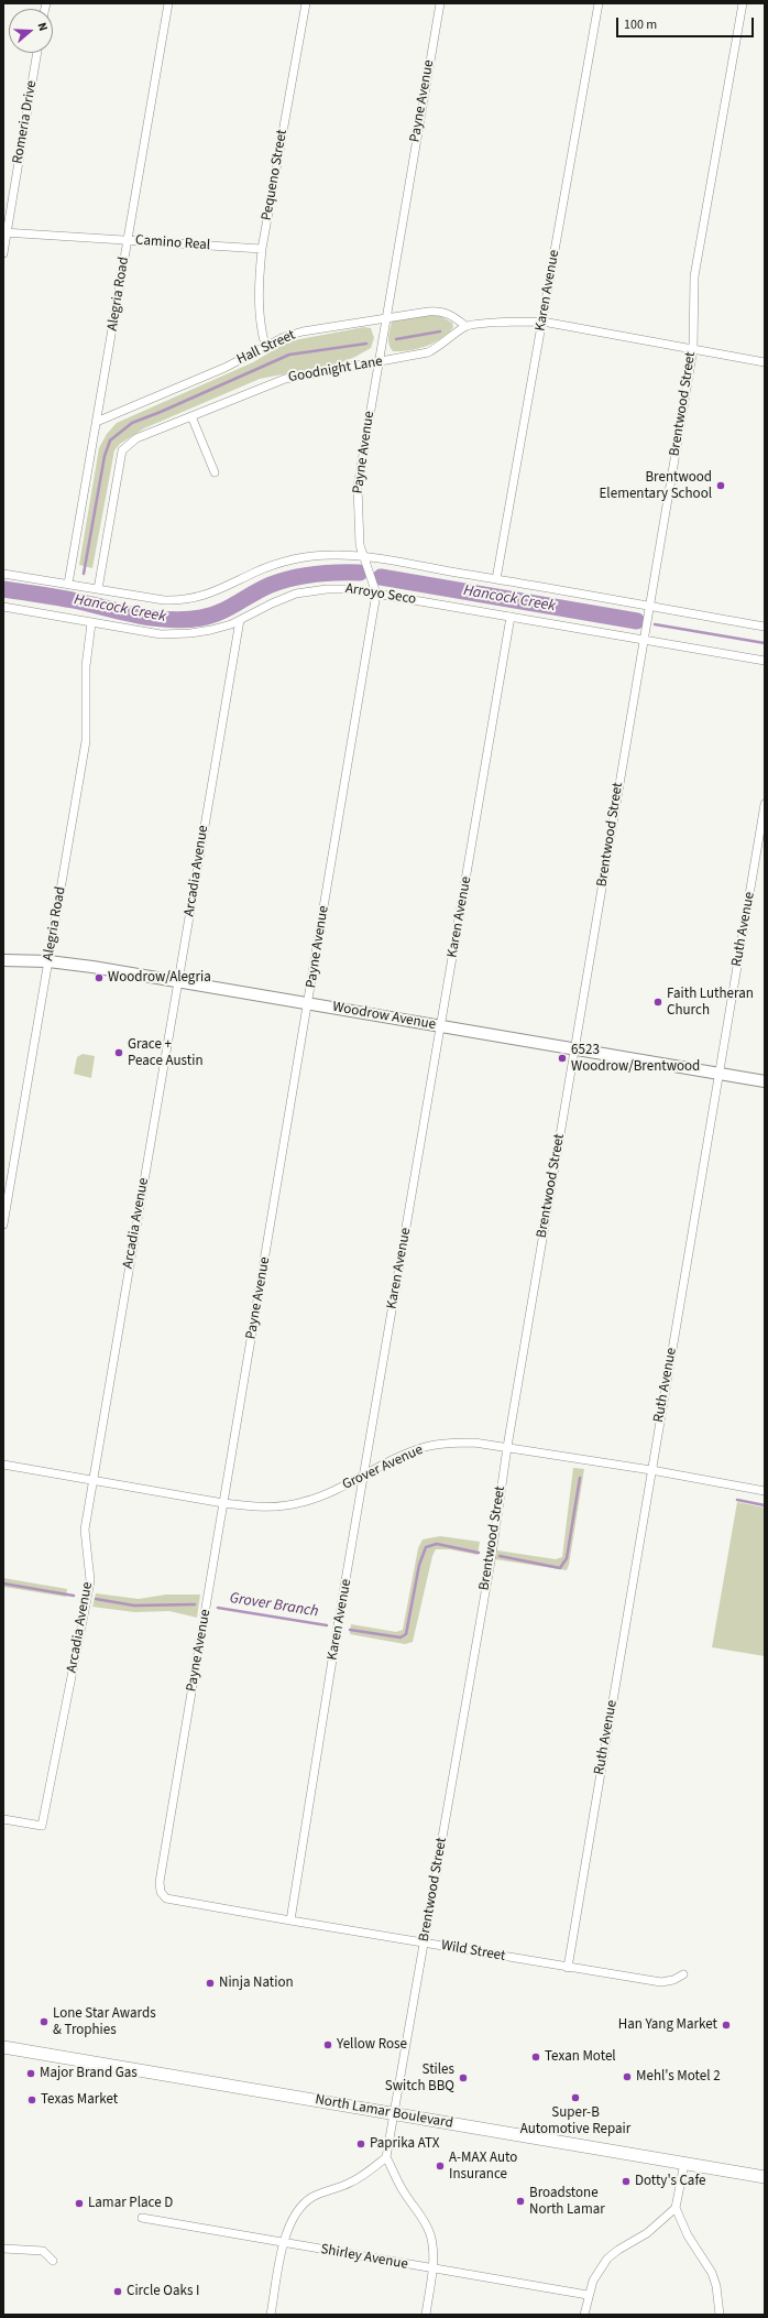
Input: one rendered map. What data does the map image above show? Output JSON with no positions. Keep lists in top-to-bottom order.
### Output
{
  "streets": {
    "main road": ["North Lamar Boulevard"],
    "street": [
      "Payne Avenue",
      "Romeria Drive",
      "Pequeno Street",
      "Camino Real",
      "Karen Avenue",
      "Alegria Road",
      "Hall Street",
      "Goodnight Lane",
      "Brentwood Street",
      "Arroyo Seco",
      "Arcadia Avenue",
      "Ruth Avenue",
      "Woodrow Avenue",
      "Grover Avenue",
      "Wild Street",
      "Shirley Avenue"
    ]
  },
  "crossings": [
    ["Payne Avenue", "Hall Street"],
    ["Payne Avenue", "Goodnight Lane"],
    ["Payne Avenue", "Arroyo Seco"],
    ["Payne Avenue", "Woodrow Avenue"],
    ["Payne Avenue", "Grover Avenue"],
    ["Payne Avenue", "Wild Street"],
    ["Romeria Drive", "Camino Real"],
    ["Pequeno Street", "Camino Real"],
    ["Pequeno Street", "Hall Street"],
    ["Camino Real", "Alegria Road"],
    ["Karen Avenue", "Arroyo Seco"],
    ["Karen Avenue", "Woodrow Avenue"],
    ["Karen Avenue", "Grover Avenue"],
    ["Karen Avenue", "Wild Street"],
    ["Alegria Road", "Hall Street"],
    ["Alegria Road", "Arroyo Seco"],
    ["Alegria Road", "Woodrow Avenue"],
    ["Hall Street", "Goodnight Lane"],
    ["Brentwood Street", "Arroyo Seco"],
    ["Brentwood Street", "Woodrow Avenue"],
    ["Brentwood Street", "Grover Avenue"],
    ["Brentwood Street", "Wild Street"],
    ["Brentwood Street", "North Lamar Boulevard"],
    ["Arroyo Seco", "Arcadia Avenue"],
    ["Arcadia Avenue", "Woodrow Avenue"],
    ["Arcadia Avenue", "Grover Avenue"],
    ["Ruth Avenue", "Woodrow Avenue"],
    ["Ruth Avenue", "Grover Avenue"],
    ["Ruth Avenue", "Wild Street"]
  ],
  "water": ["Hancock Creek", "Grover Branch"],
  "places": [
    "Brentwood Elementary School",
    "Woodrow/Alegria",
    "Faith Lutheran Church",
    "Grace + Peace Austin",
    "6523 Woodrow/Brentwood",
    "Ninja Nation",
    "Lone Star Awards & Trophies",
    "Han Yang Market",
    "Yellow Rose",
    "Texan Motel",
    "Major Brand Gas",
    "Mehl's Motel 2",
    "Stiles Switch BBQ",
    "Super-B Automotive Repair",
    "Texas Market",
    "Paprika ATX",
    "A-MAX Auto Insurance",
    "Dotty's Cafe",
    "Broadstone North Lamar",
    "Lamar Place D",
    "Circle Oaks I"
  ],
  "scale_bar": "100 m",
  "north": "right"
}
